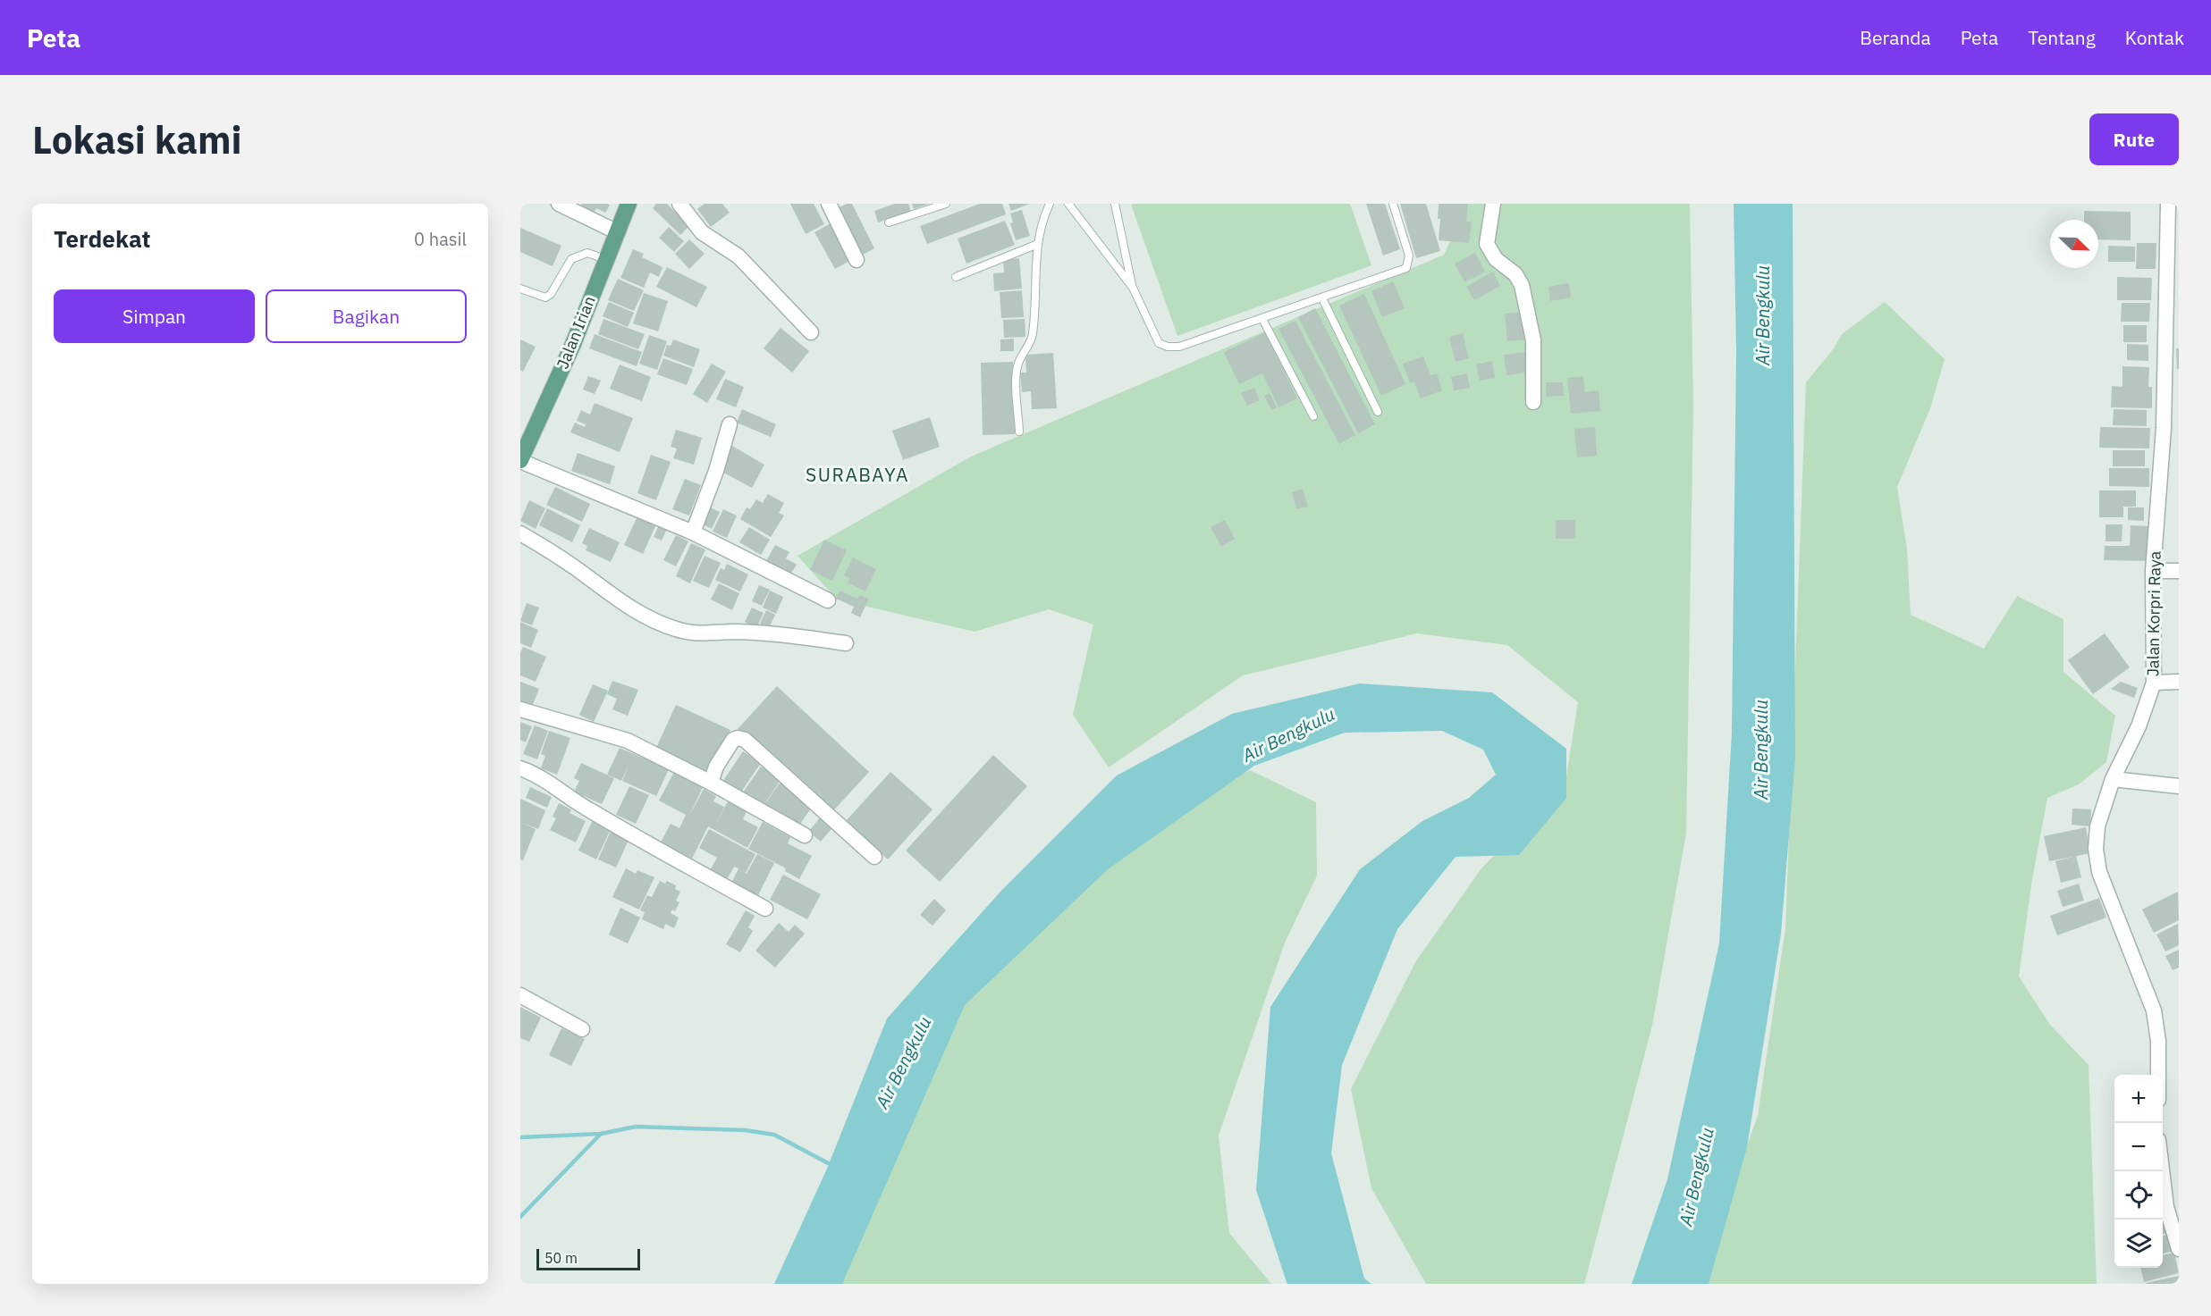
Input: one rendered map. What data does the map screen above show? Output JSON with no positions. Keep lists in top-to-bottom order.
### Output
{
  "streets": {
    "main road": ["Jalan Irian"],
    "street": ["Jalan Korpri Raya"]
  },
  "districts": ["SURABAYA"],
  "water": ["Air Bengkulu"],
  "scale_bar": "50 m",
  "north": "bottom right",
  "page": {
    "header": "Peta",
    "nav": [
      "Beranda",
      "Peta",
      "Tentang",
      "Kontak"
    ],
    "buttons": [
      "Rute",
      ["Simpan", "Bagikan"]
    ],
    "title": "Lokasi kami",
    "heading": ["Terdekat", "0 hasil"],
    "map_buttons": ["+", "−"],
    "scale": "50 m"
  }
}
